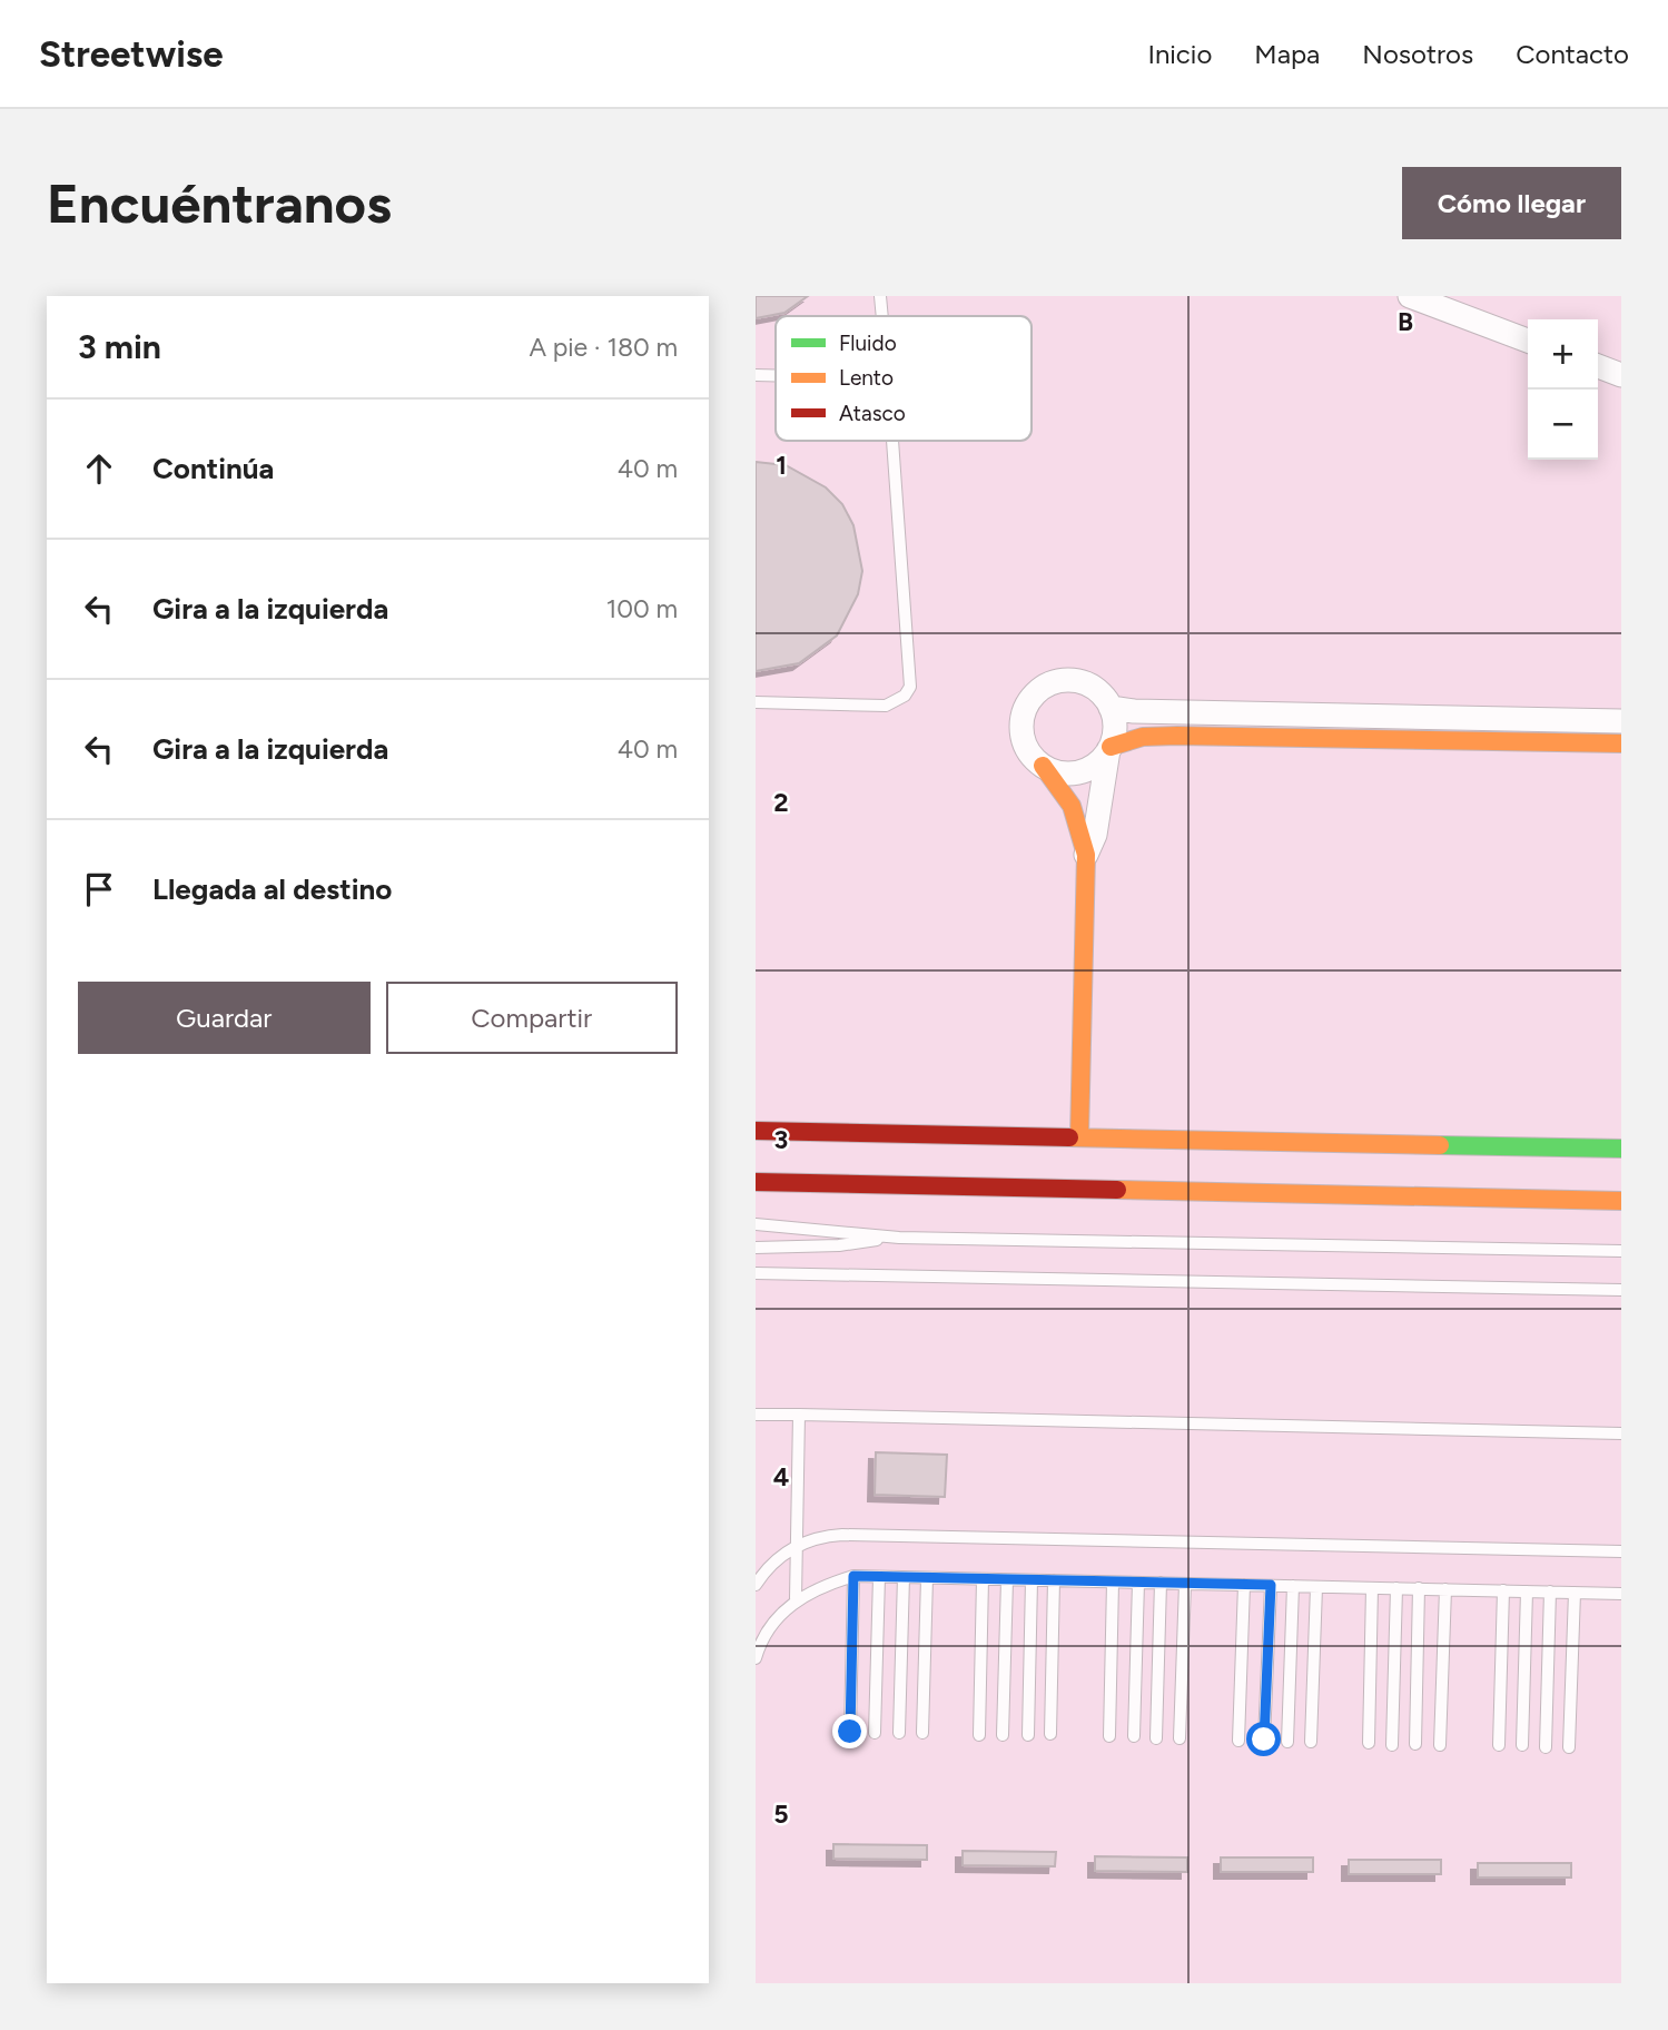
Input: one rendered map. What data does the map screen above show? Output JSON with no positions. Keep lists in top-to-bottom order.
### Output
{
  "legend": ["Fluido", "Lento", "Atasco"],
  "page": {
    "header": "Streetwise",
    "nav": [
      "Inicio",
      "Mapa",
      "Nosotros",
      "Contacto"
    ],
    "buttons": [
      "Cómo llegar",
      ["Guardar", "Compartir"]
    ],
    "title": "Encuéntranos",
    "heading": ["3 min", "A pie · 180 m"],
    "map_buttons": ["+", "−"],
    "list": [
      ["Continúa", "40 m"],
      ["Gira a la izquierda", "100 m"],
      ["Gira a la izquierda", "40 m"],
      "Llegada al destino"
    ]
  },
  "grid": {
    "columns": ["B"],
    "rows": [
      "1",
      "2",
      "3",
      "4",
      "5"
    ]
  }
}
